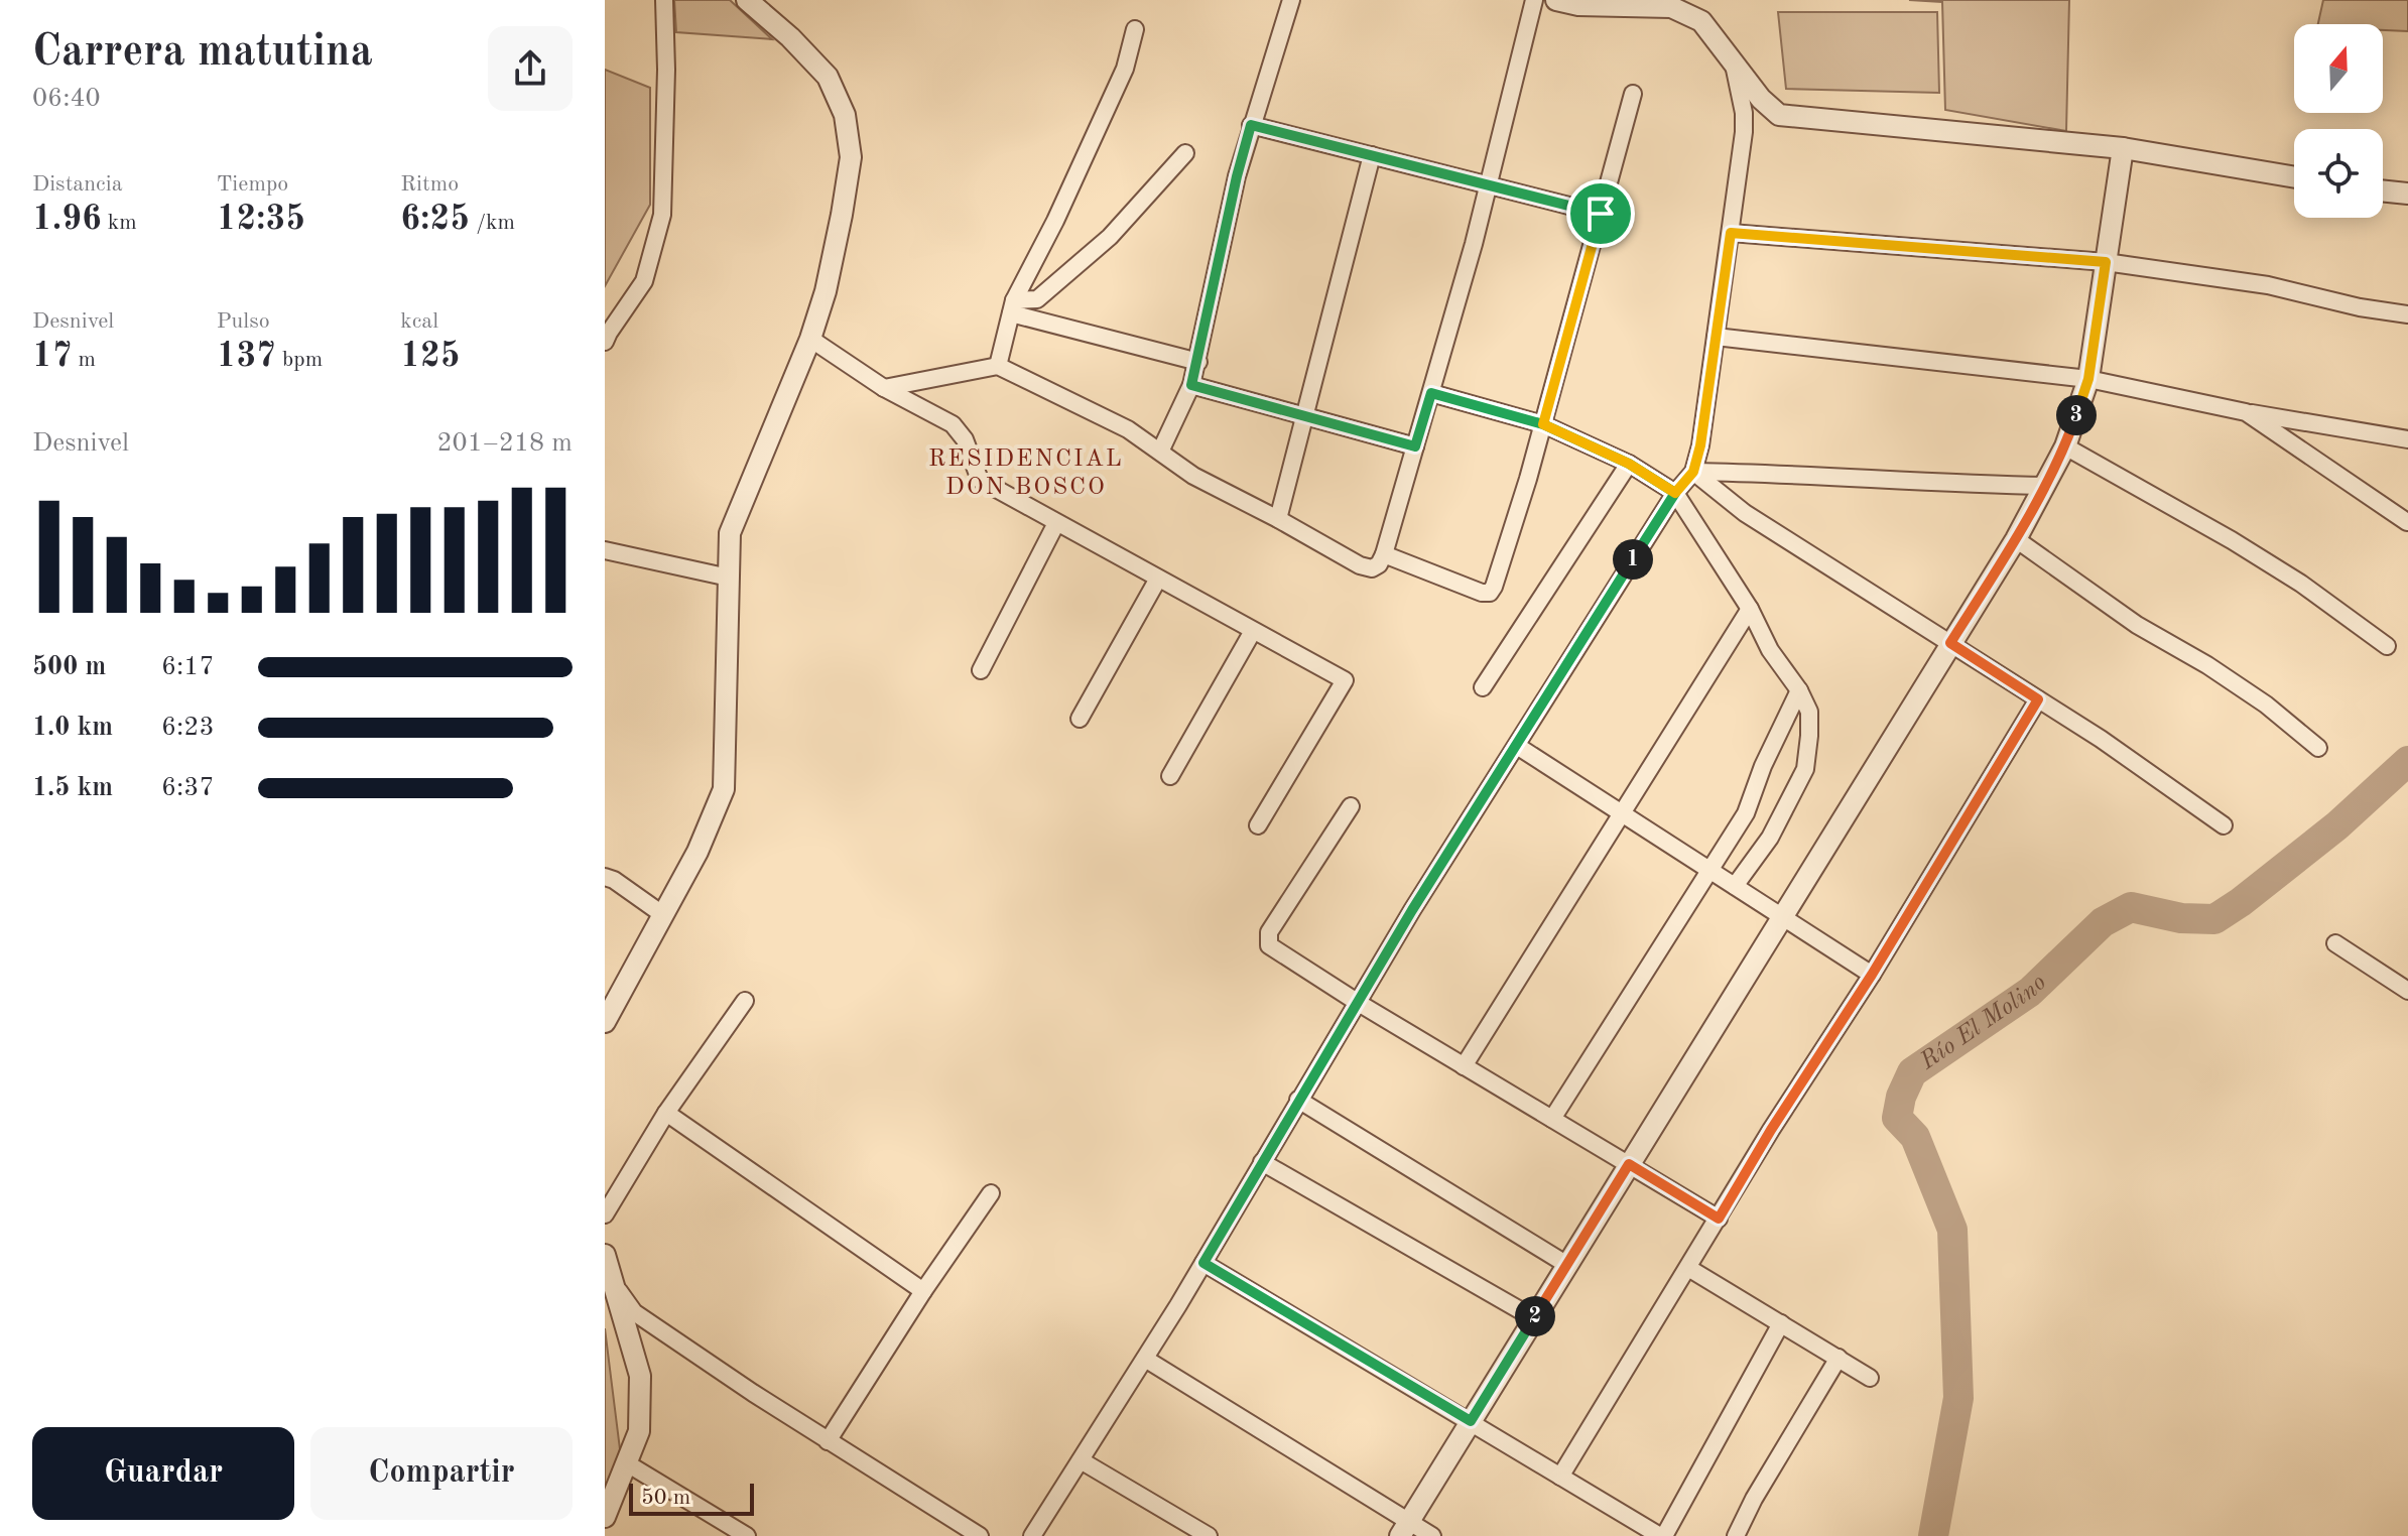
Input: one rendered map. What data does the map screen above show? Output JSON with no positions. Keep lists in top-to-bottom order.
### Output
{
  "districts": ["RESIDENCIAL DON BOSCO"],
  "water": ["Río El Molino"],
  "scale_bar": "50 m",
  "north": "top",
  "page": {
    "heading": ["Carrera matutina", "06:40"],
    "stats": [
      ["Distancia", "1.96 km"],
      ["Tiempo", "12:35"],
      ["Ritmo", "6:25 /km"],
      ["Desnivel", "17 m"],
      ["Pulso", "137 bpm"],
      ["kcal", "125"]
    ],
    "pins": ["3", "1", "2"],
    "chart": ["Desnivel", "201–218 m"],
    "list": [
      {
        "name": "500 m",
        "note": "6:17"
      },
      {
        "name": "1.0 km",
        "note": "6:23"
      },
      {
        "name": "1.5 km",
        "note": "6:37"
      }
    ],
    "buttons": ["Guardar", "Compartir"],
    "scale": "50 m"
  }
}
